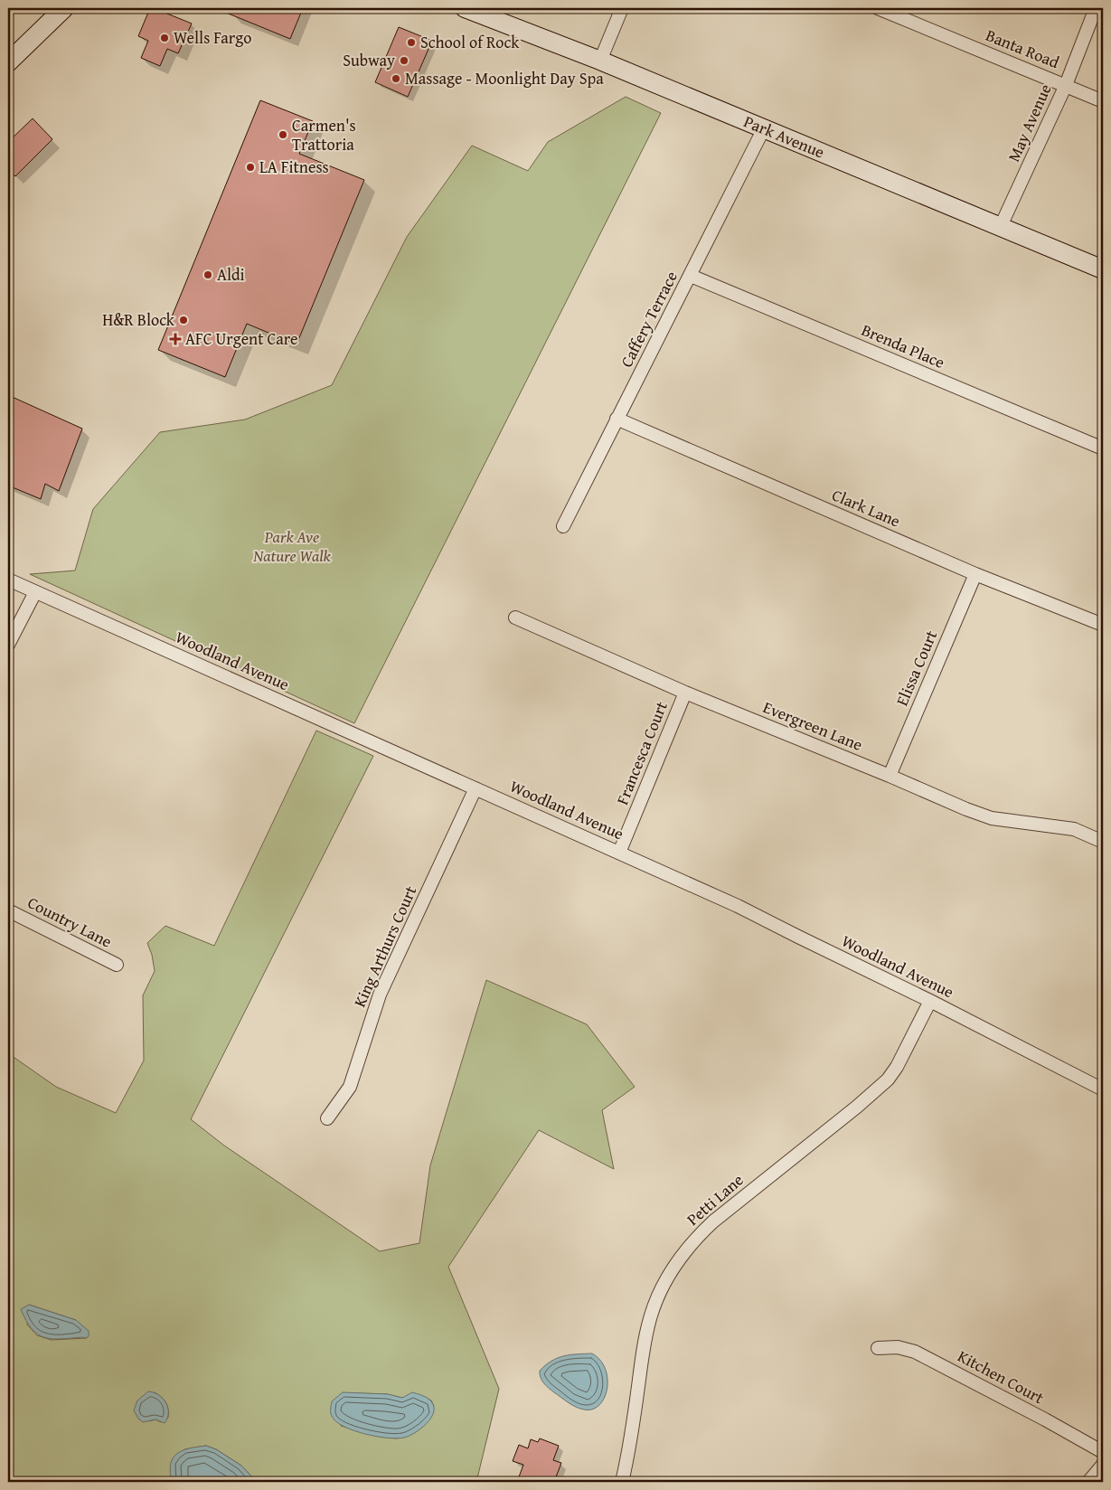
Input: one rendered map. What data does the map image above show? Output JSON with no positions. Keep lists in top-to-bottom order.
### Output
{
  "streets": {
    "main road": ["Park Avenue"],
    "street": [
      "Banta Road",
      "May Avenue",
      "Caffery Terrace",
      "Brenda Place",
      "Clark Lane",
      "Woodland Avenue",
      "Elissa Court",
      "Evergreen Lane",
      "Francesca Court",
      "Country Lane",
      "King Arthurs Court",
      "Petti Lane",
      "Kitchen Court"
    ]
  },
  "crossings": [
    ["Banta Road", "May Avenue"],
    ["May Avenue", "Park Avenue"],
    ["Park Avenue", "Caffery Terrace"],
    ["Caffery Terrace", "Brenda Place"],
    ["Caffery Terrace", "Clark Lane"],
    ["Clark Lane", "Elissa Court"],
    ["Woodland Avenue", "Francesca Court"],
    ["Woodland Avenue", "King Arthurs Court"],
    ["Woodland Avenue", "Petti Lane"],
    ["Elissa Court", "Evergreen Lane"],
    ["Evergreen Lane", "Francesca Court"]
  ],
  "parks": ["Park Ave Nature Walk"],
  "places": {
    "other": [
      "Wells Fargo",
      "School of Rock",
      "Subway",
      "Massage - Moonlight Day Spa",
      "Carmen's Trattoria",
      "LA Fitness",
      "Aldi",
      "H&R Block"
    ],
    "health": ["AFC Urgent Care"]
  }
}
